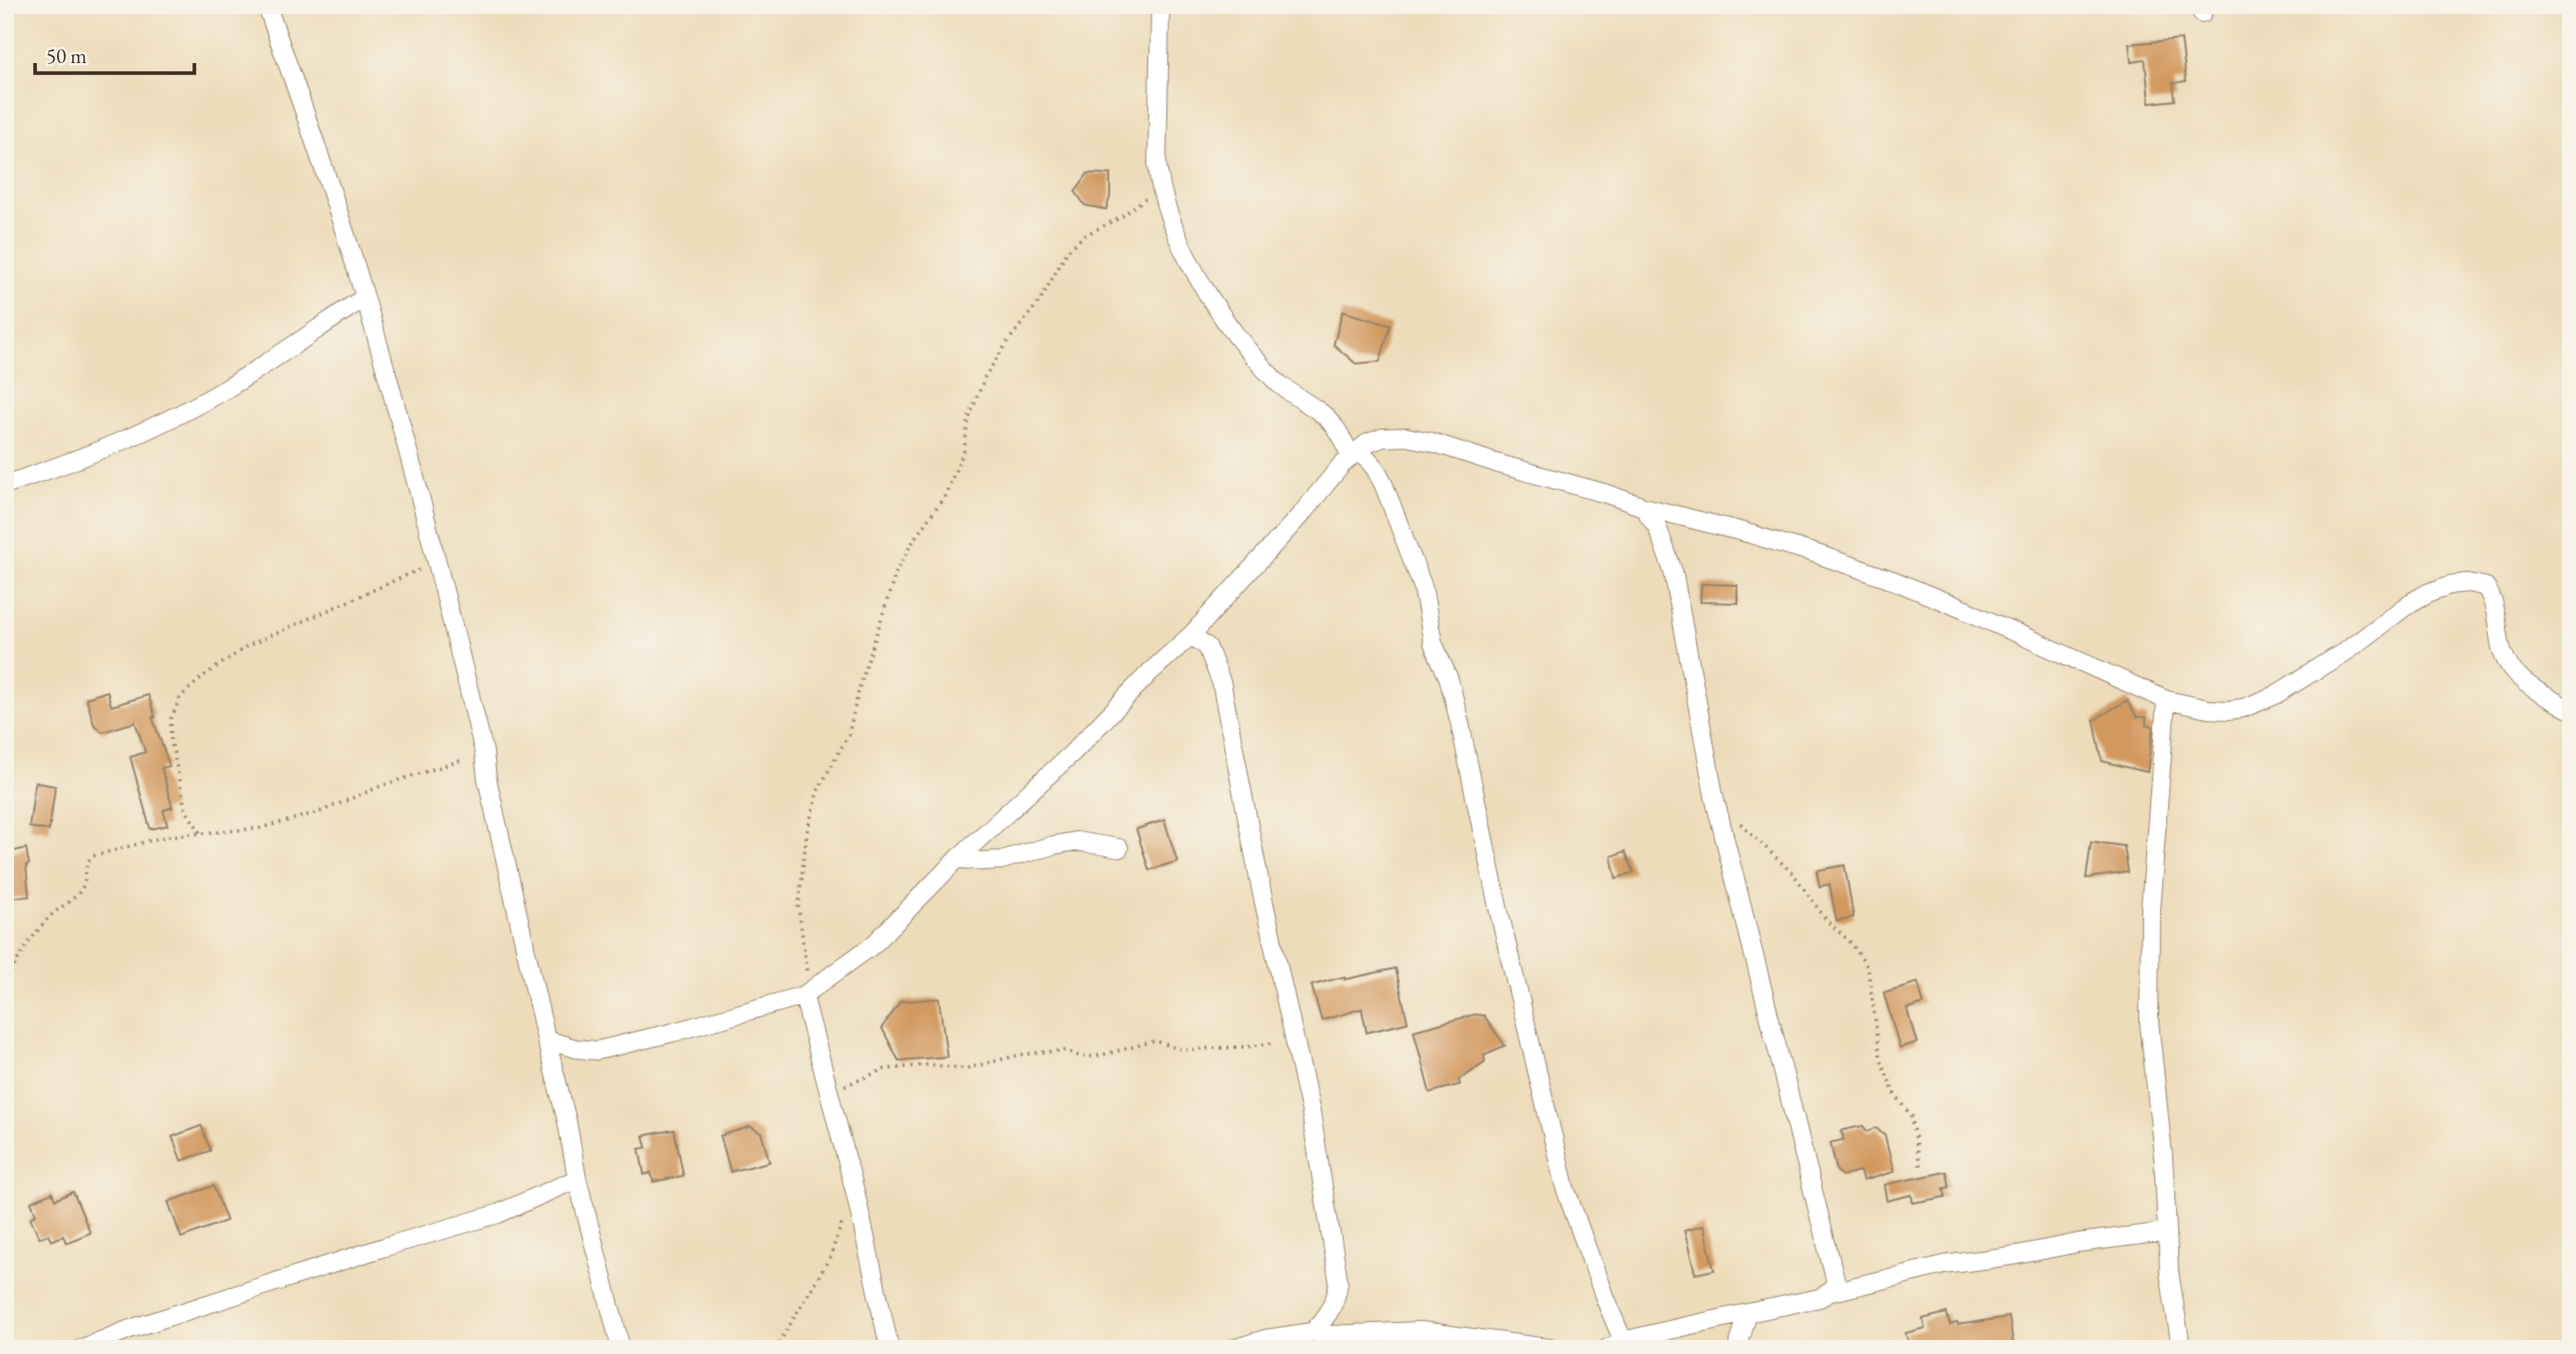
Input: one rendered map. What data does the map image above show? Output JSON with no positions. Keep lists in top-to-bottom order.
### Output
{
  "scale_bar": "50 m"
}
